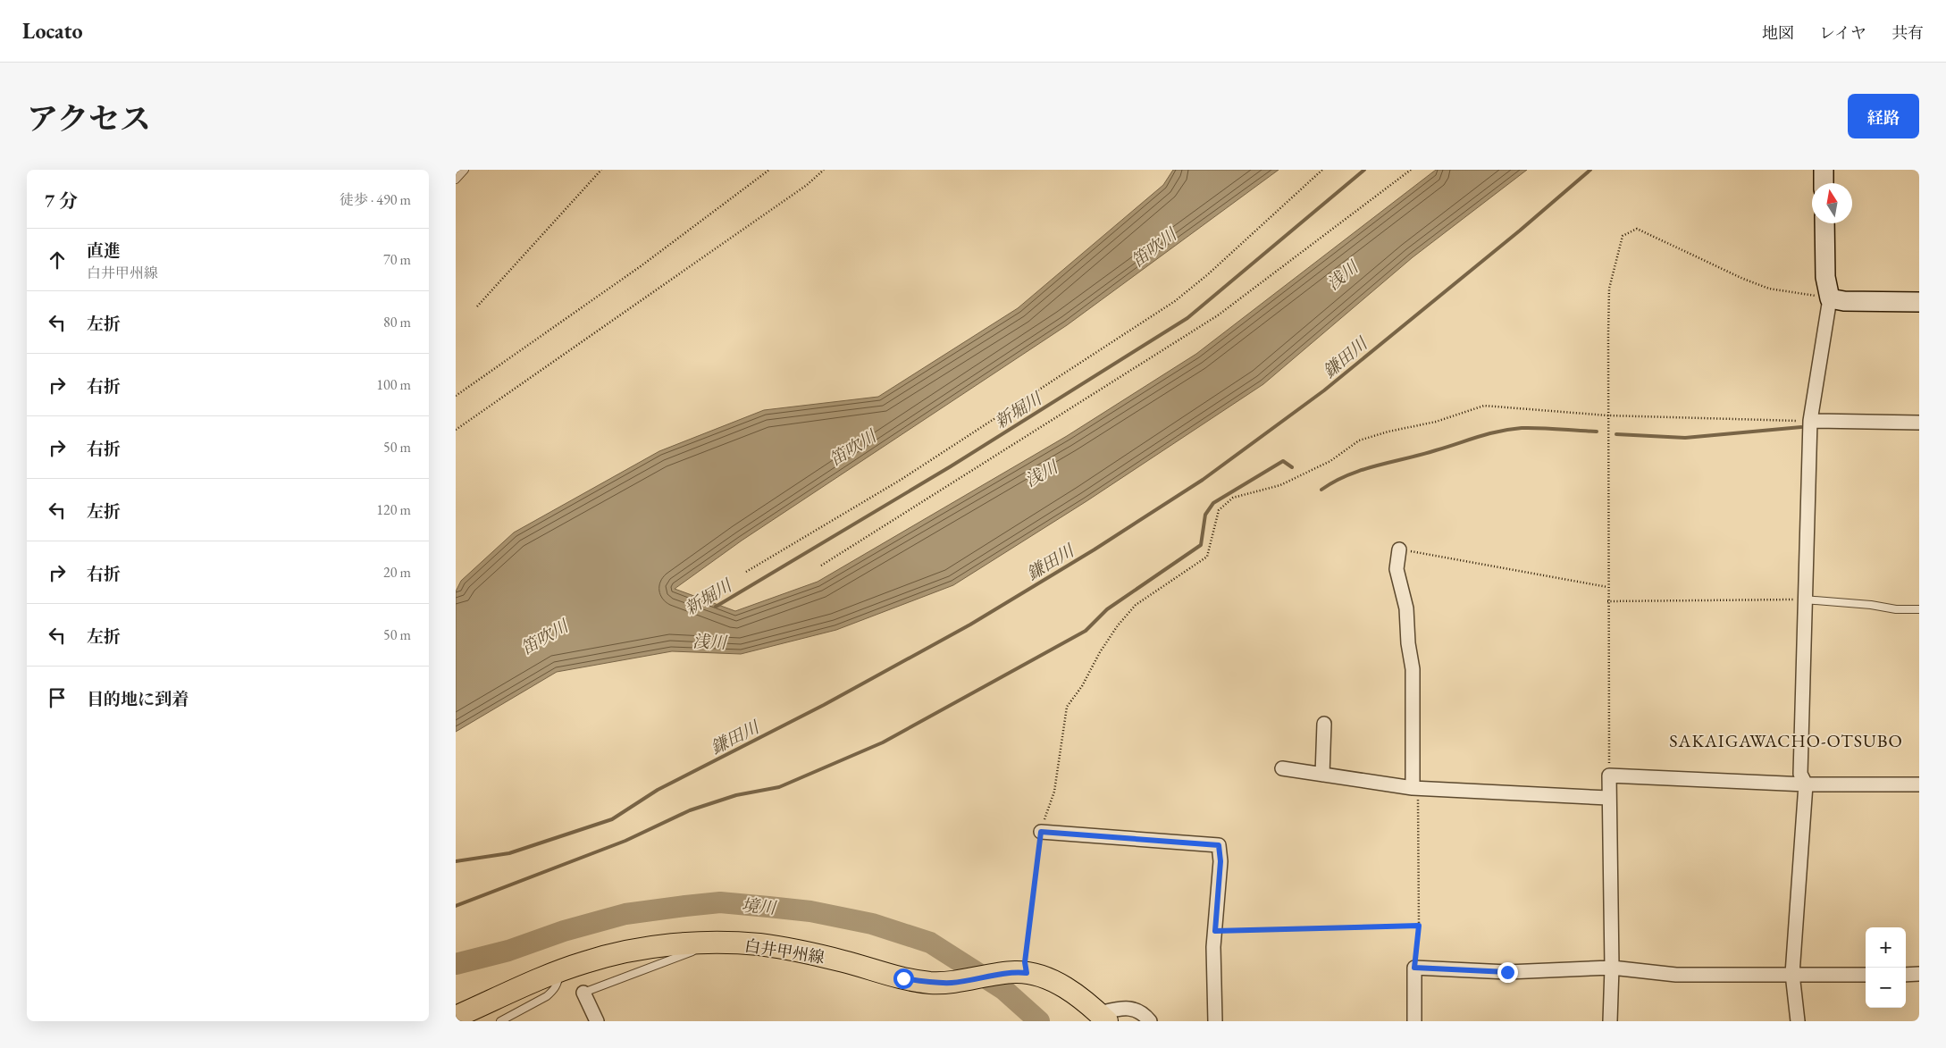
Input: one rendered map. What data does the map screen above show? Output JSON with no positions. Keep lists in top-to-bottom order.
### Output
{
  "streets": {
    "main road": ["白井甲州線"]
  },
  "districts": ["SAKAIGAWACHO-OTSUBO"],
  "water": [
    "笛吹川",
    "浅川",
    "鎌田川",
    "新堀川",
    "境川"
  ],
  "north": "top",
  "page": {
    "header": "Locato",
    "nav": ["地図", "レイヤ", "共有"],
    "title": "アクセス",
    "buttons": "経路",
    "heading": ["7 分", "徒歩 · 490 m"],
    "list": [
      ["直進", "白井甲州線", "70 m"],
      ["左折", "80 m"],
      ["右折", "100 m"],
      ["右折", "50 m"],
      ["左折", "120 m"],
      ["右折", "20 m"],
      ["左折", "50 m"],
      "目的地に到着"
    ],
    "map_buttons": ["+", "−"]
  }
}
